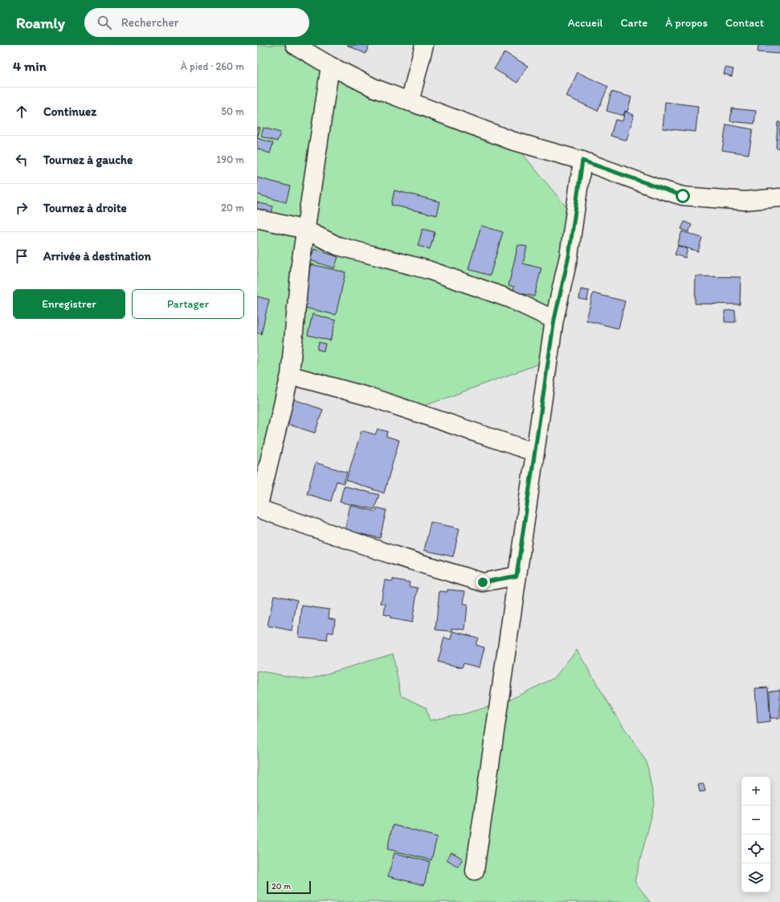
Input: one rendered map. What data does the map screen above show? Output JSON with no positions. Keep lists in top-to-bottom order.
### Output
{
  "scale_bar": "20 m",
  "page": {
    "header": "Roamly",
    "search": "Rechercher",
    "nav": [
      "Accueil",
      "Carte",
      "À propos",
      "Contact"
    ],
    "heading": ["4 min", "À pied · 260 m"],
    "list": [
      ["Continuez", "50 m"],
      ["Tournez à gauche", "190 m"],
      ["Tournez à droite", "20 m"],
      "Arrivée à destination"
    ],
    "buttons": ["Enregistrer", "Partager"],
    "map_buttons": ["+", "−"],
    "scale": "20 m"
  }
}
